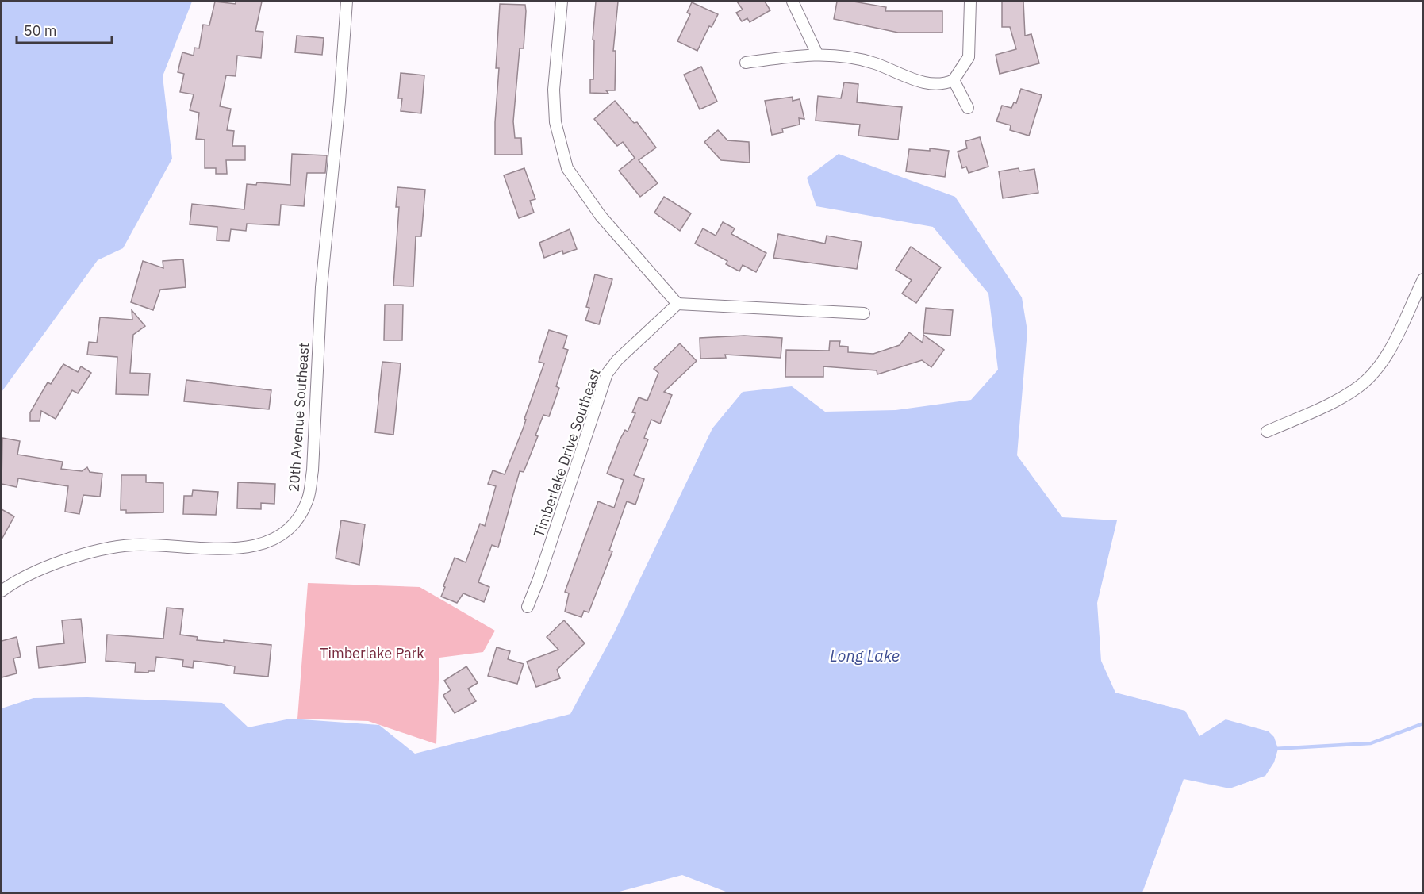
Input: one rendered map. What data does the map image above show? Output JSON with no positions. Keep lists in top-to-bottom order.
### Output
{
  "streets": {
    "street": ["20th Avenue Southeast", "Timberlake Drive Southeast"]
  },
  "water": ["Long Lake"],
  "parks": ["Timberlake Park"],
  "scale_bar": "50 m"
}
